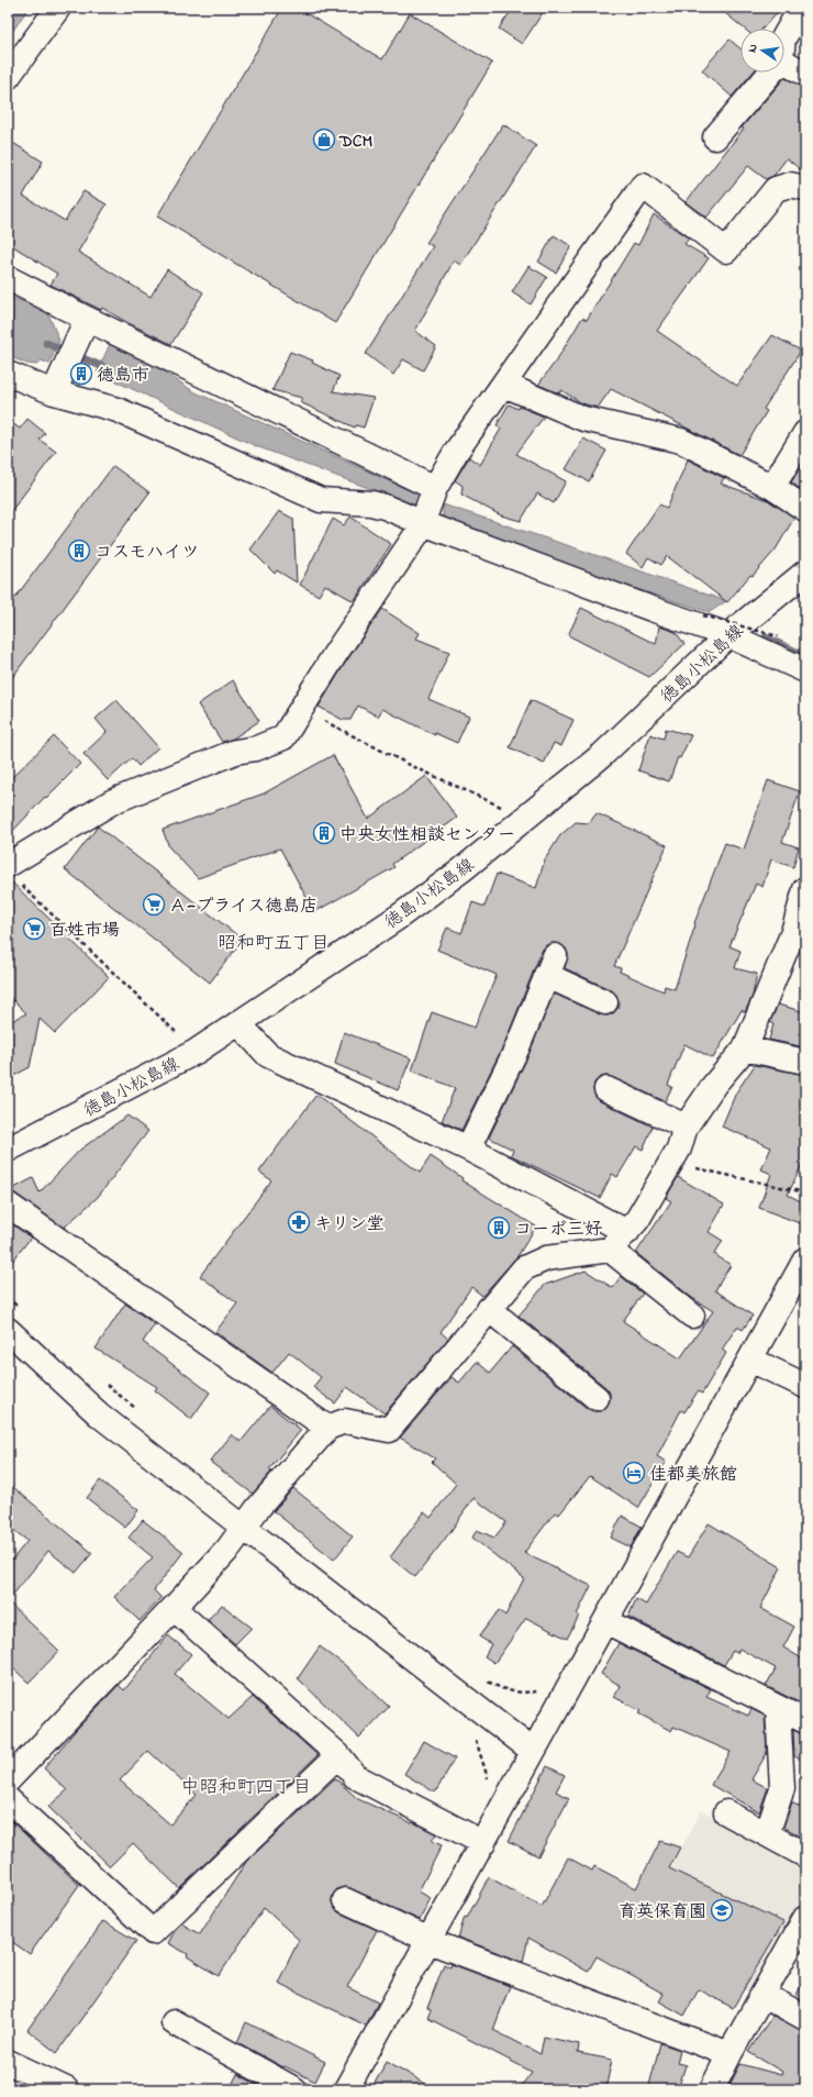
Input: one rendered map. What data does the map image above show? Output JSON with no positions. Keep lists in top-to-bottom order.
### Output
{
  "streets": {
    "street": ["徳島小松島線"]
  },
  "districts": ["昭和町五丁目", "中昭和町四丁目"],
  "places": {
    "shop": ["DCM"],
    "building": [
      "徳島市",
      "コスモハイツ",
      "中央女性相談センター",
      "コーポ三好"
    ],
    "supermarket": ["Ａ−プライス徳島店", "百姓市場"],
    "pharmacy": ["キリン堂"],
    "hotel": ["佳都美旅館"],
    "school or university": ["育英保育園"]
  },
  "north": "left"
}
